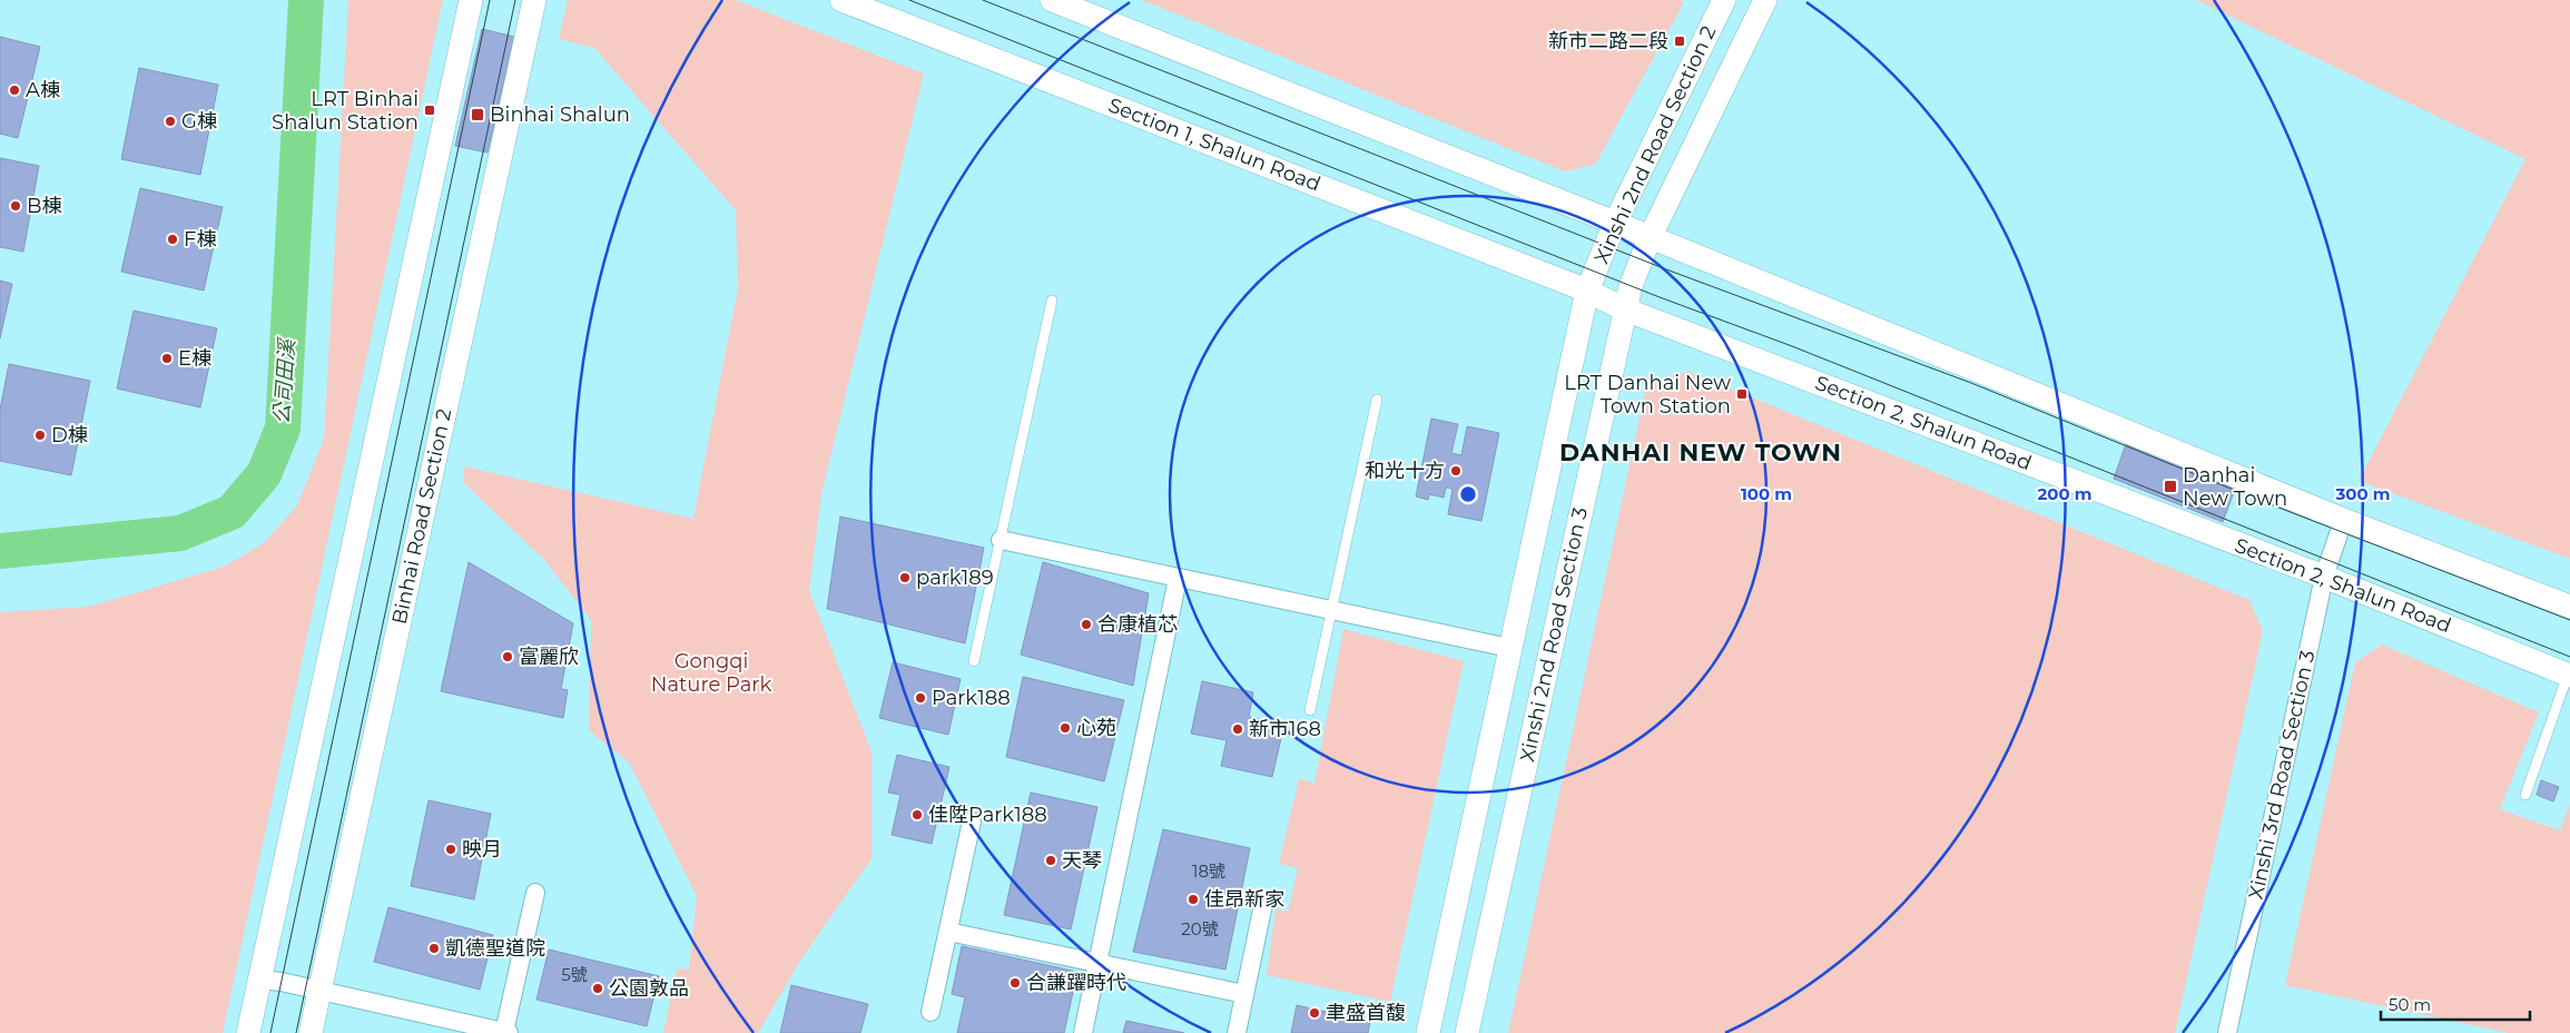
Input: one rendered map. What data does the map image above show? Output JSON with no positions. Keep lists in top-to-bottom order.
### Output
{
  "streets": {
    "street": [
      "Section 1, Shalun Road",
      "Xinshi 2nd Road Section 2",
      "Section 2, Shalun Road",
      "Binhai Road Section 2",
      "Xinshi 2nd Road Section 3",
      "Xinshi 3rd Road Section 3"
    ]
  },
  "crossings": [
    ["Section 1, Shalun Road", "Xinshi 2nd Road Section 2"],
    ["Section 1, Shalun Road", "Section 2, Shalun Road"],
    ["Section 1, Shalun Road", "Xinshi 2nd Road Section 3"],
    ["Xinshi 2nd Road Section 2", "Section 2, Shalun Road"],
    ["Xinshi 2nd Road Section 2", "Xinshi 2nd Road Section 3"],
    ["Section 2, Shalun Road", "Xinshi 2nd Road Section 3"],
    ["Section 2, Shalun Road", "Xinshi 3rd Road Section 3"]
  ],
  "districts": ["DANHAI NEW TOWN"],
  "water": ["公司田溪"],
  "parks": ["Gongqi Nature Park"],
  "places": {
    "transit": [
      "新市二路二段",
      "LRT Binhai Shalun Station",
      "Binhai Shalun",
      "LRT Danhai New Town Station",
      "Danhai New Town"
    ],
    "other": [
      "A棟",
      "G棟",
      "B棟",
      "F棟",
      "E棟",
      "D棟",
      "和光十方",
      "park189",
      "合康植芯",
      "富麗欣",
      "Park188",
      "心苑",
      "新市168",
      "佳陞Park188",
      "映月",
      "天琴",
      "佳昂新家",
      "凱德聖道院",
      "合謙躍時代",
      "公園敦品",
      "聿盛首馥"
    ]
  },
  "house_numbers": ["18號", "20號", "5號"],
  "scale_bar": "50 m",
  "rings": ["100 m", "200 m", "300 m"]
}
